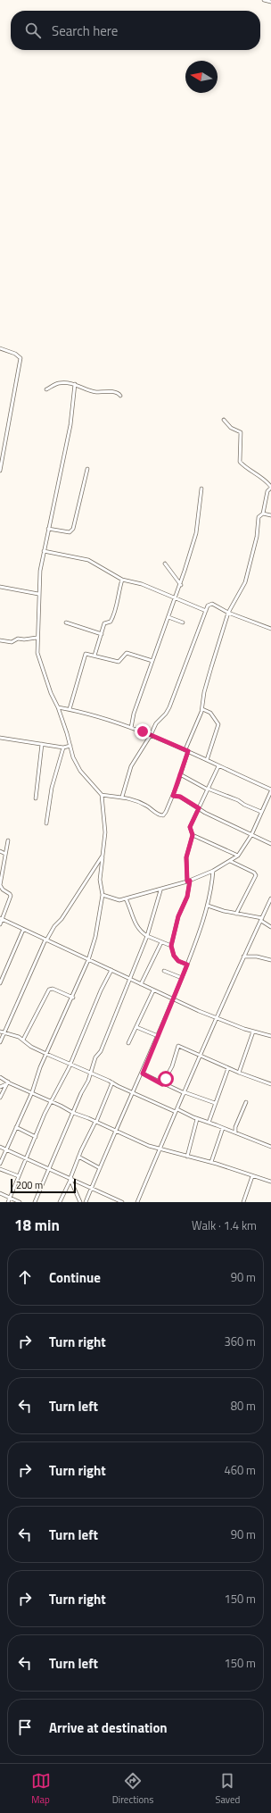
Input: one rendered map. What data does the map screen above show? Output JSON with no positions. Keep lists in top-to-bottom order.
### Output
{
  "scale_bar": "200 m",
  "north": "left",
  "page": {
    "search": "Search here",
    "scale": "200 m",
    "heading": ["18 min", "Walk · 1.4 km"],
    "list": [
      ["Continue", "90 m"],
      ["Turn right", "360 m"],
      ["Turn left", "80 m"],
      ["Turn right", "460 m"],
      ["Turn left", "90 m"],
      ["Turn right", "150 m"],
      ["Turn left", "150 m"],
      "Arrive at destination"
    ],
    "nav": ["Map", "Directions", "Saved"]
  }
}
